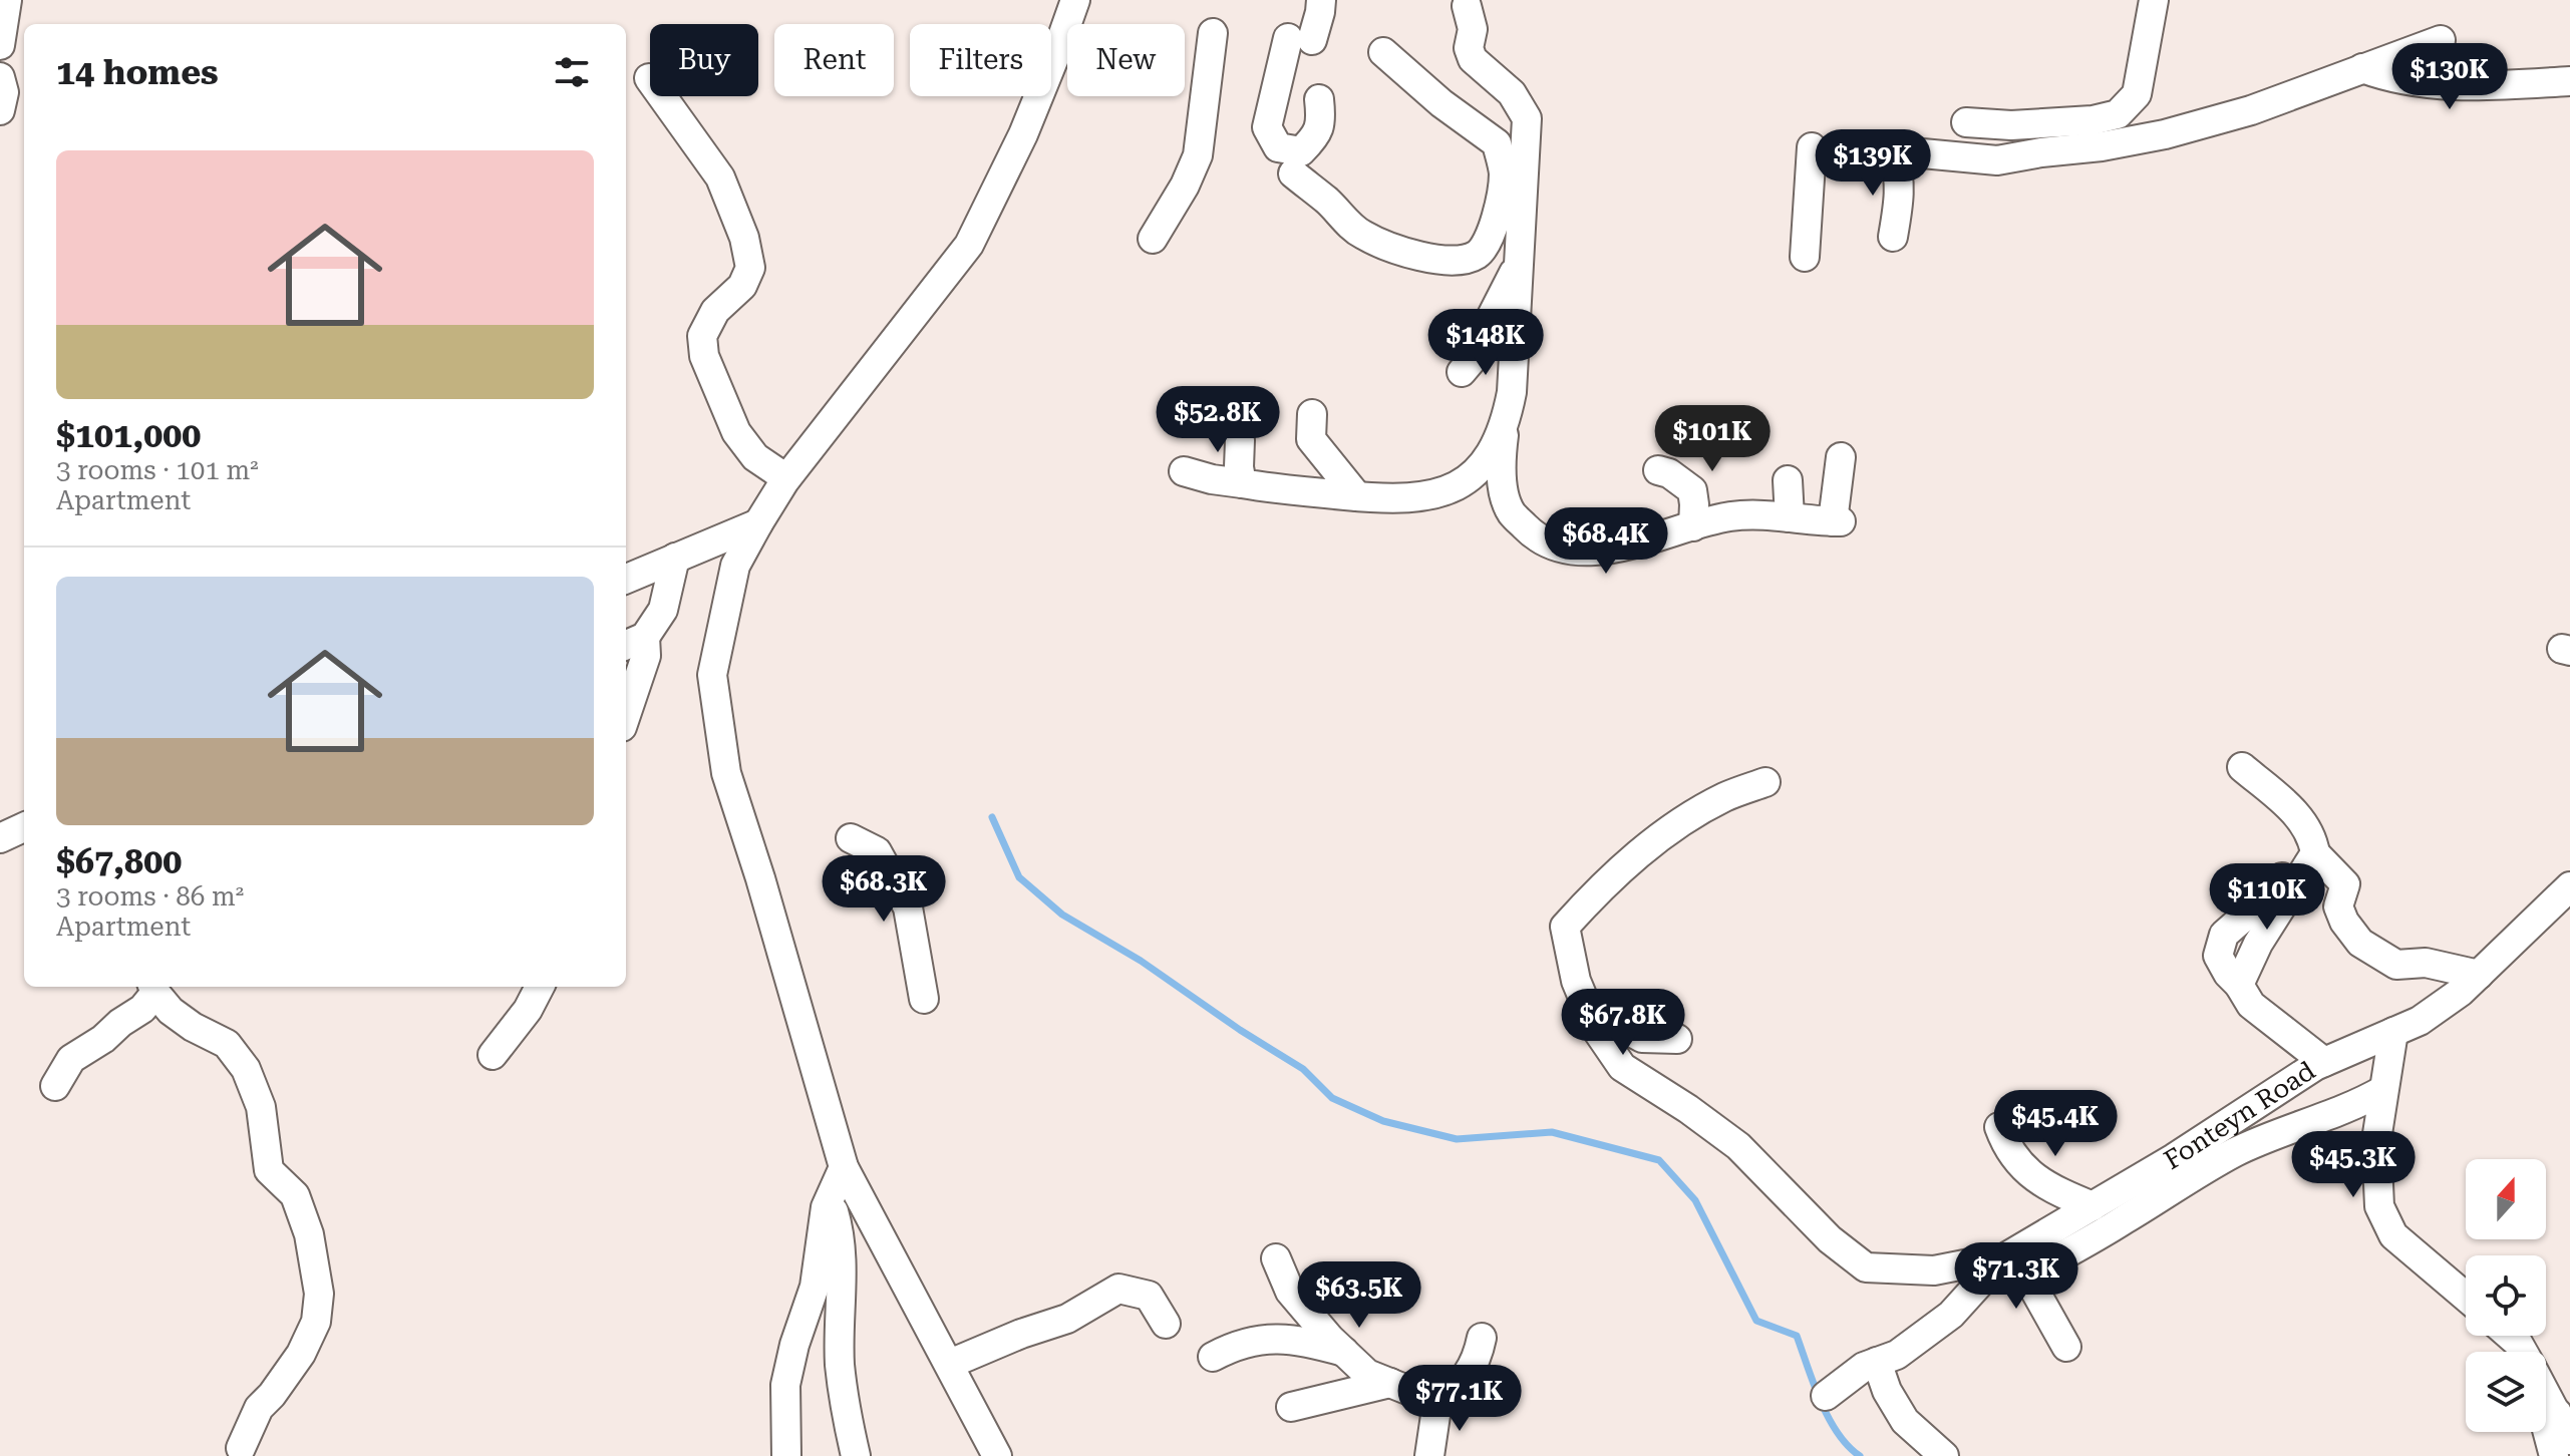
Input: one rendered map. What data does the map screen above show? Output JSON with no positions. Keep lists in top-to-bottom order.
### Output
{
  "streets": {
    "street": ["Fonteyn Road"]
  },
  "north": "top",
  "page": {
    "chip": [
      "Buy",
      "Rent",
      "Filters",
      "New"
    ],
    "heading": "14 homes",
    "price": [
      "$130K",
      "$139K",
      "$148K",
      "$52.8K",
      "$101K",
      "$68.4K",
      "$68.3K",
      "$110K",
      "$67.8K",
      "$45.4K",
      "$45.3K",
      "$71.3K",
      "$63.5K",
      "$77.1K"
    ],
    "list": [
      {
        "name": "$101,000",
        "note": "3 rooms · 101 m² · Apartment"
      },
      {
        "name": "$67,800",
        "note": "3 rooms · 86 m² · Apartment"
      }
    ]
  }
}
